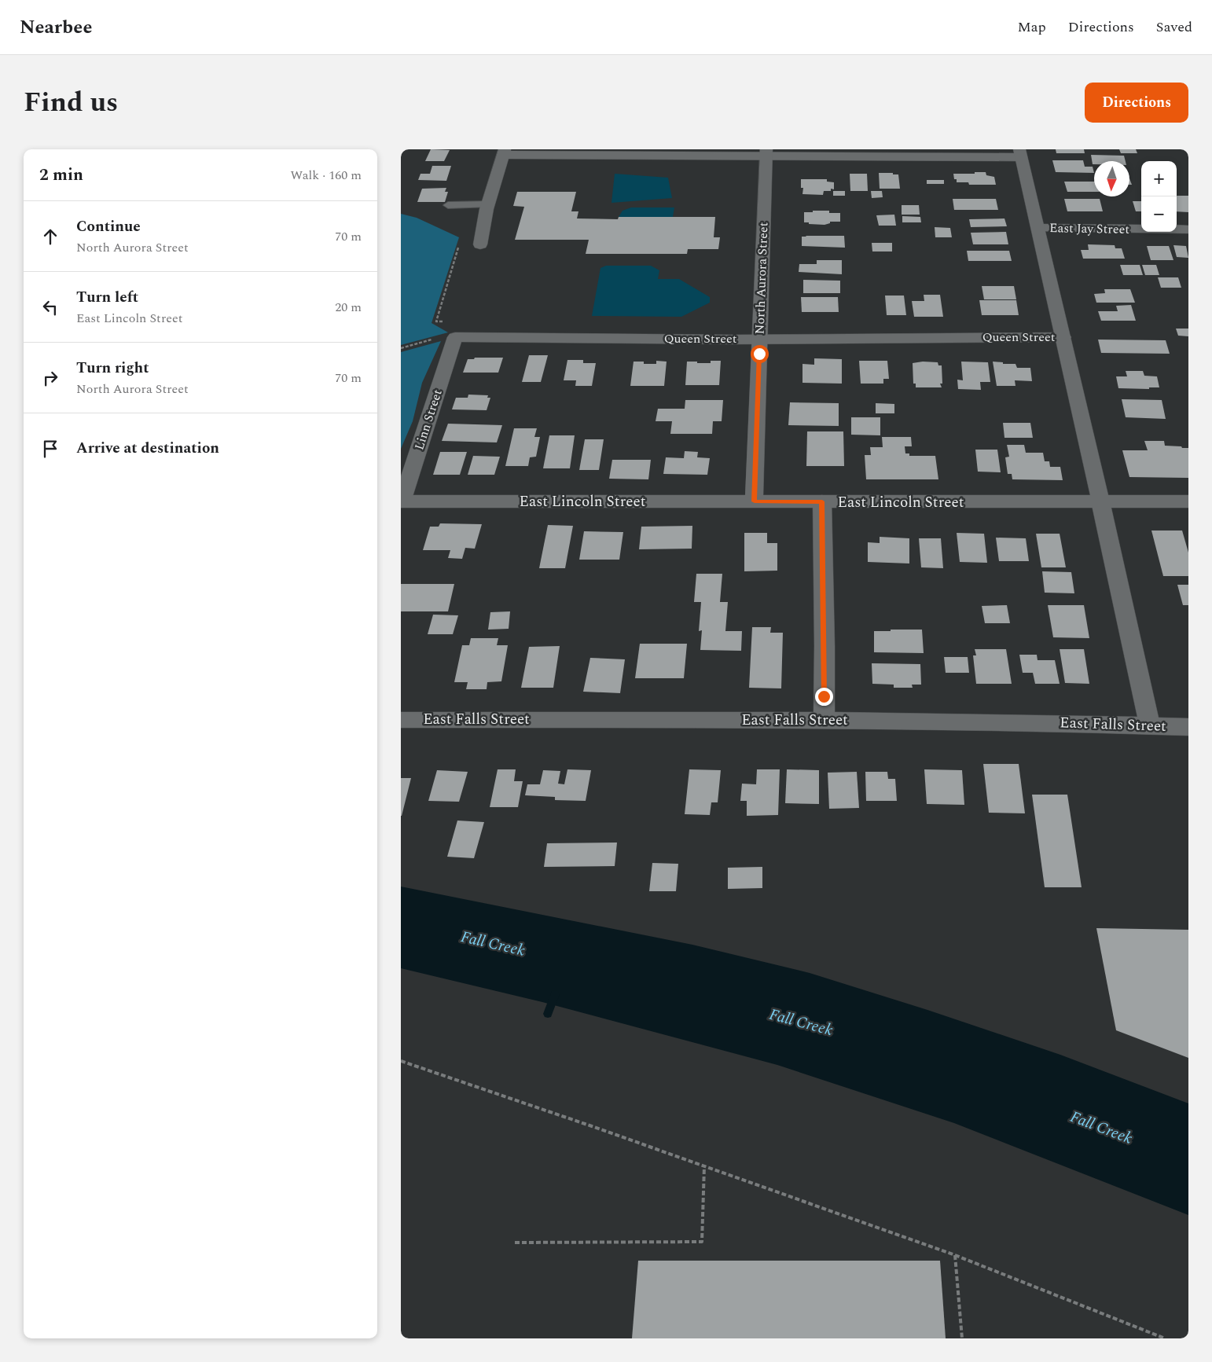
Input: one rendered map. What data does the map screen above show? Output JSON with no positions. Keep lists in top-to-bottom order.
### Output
{
  "streets": {
    "street": [
      "East Jay Street",
      "North Aurora Street",
      "Queen Street",
      "Linn Street",
      "East Lincoln Street",
      "East Falls Street"
    ]
  },
  "crossings": [
    ["North Aurora Street", "Queen Street"],
    ["North Aurora Street", "East Lincoln Street"],
    ["Queen Street", "Linn Street"],
    ["Linn Street", "East Lincoln Street"]
  ],
  "water": ["Fall Creek"],
  "north": "bottom",
  "page": {
    "header": "Nearbee",
    "nav": ["Map", "Directions", "Saved"],
    "title": "Find us",
    "buttons": "Directions",
    "heading": ["2 min", "Walk · 160 m"],
    "map_buttons": ["+", "−"],
    "list": [
      ["Continue", "North Aurora Street", "70 m"],
      ["Turn left", "East Lincoln Street", "20 m"],
      ["Turn right", "North Aurora Street", "70 m"],
      "Arrive at destination"
    ]
  }
}
